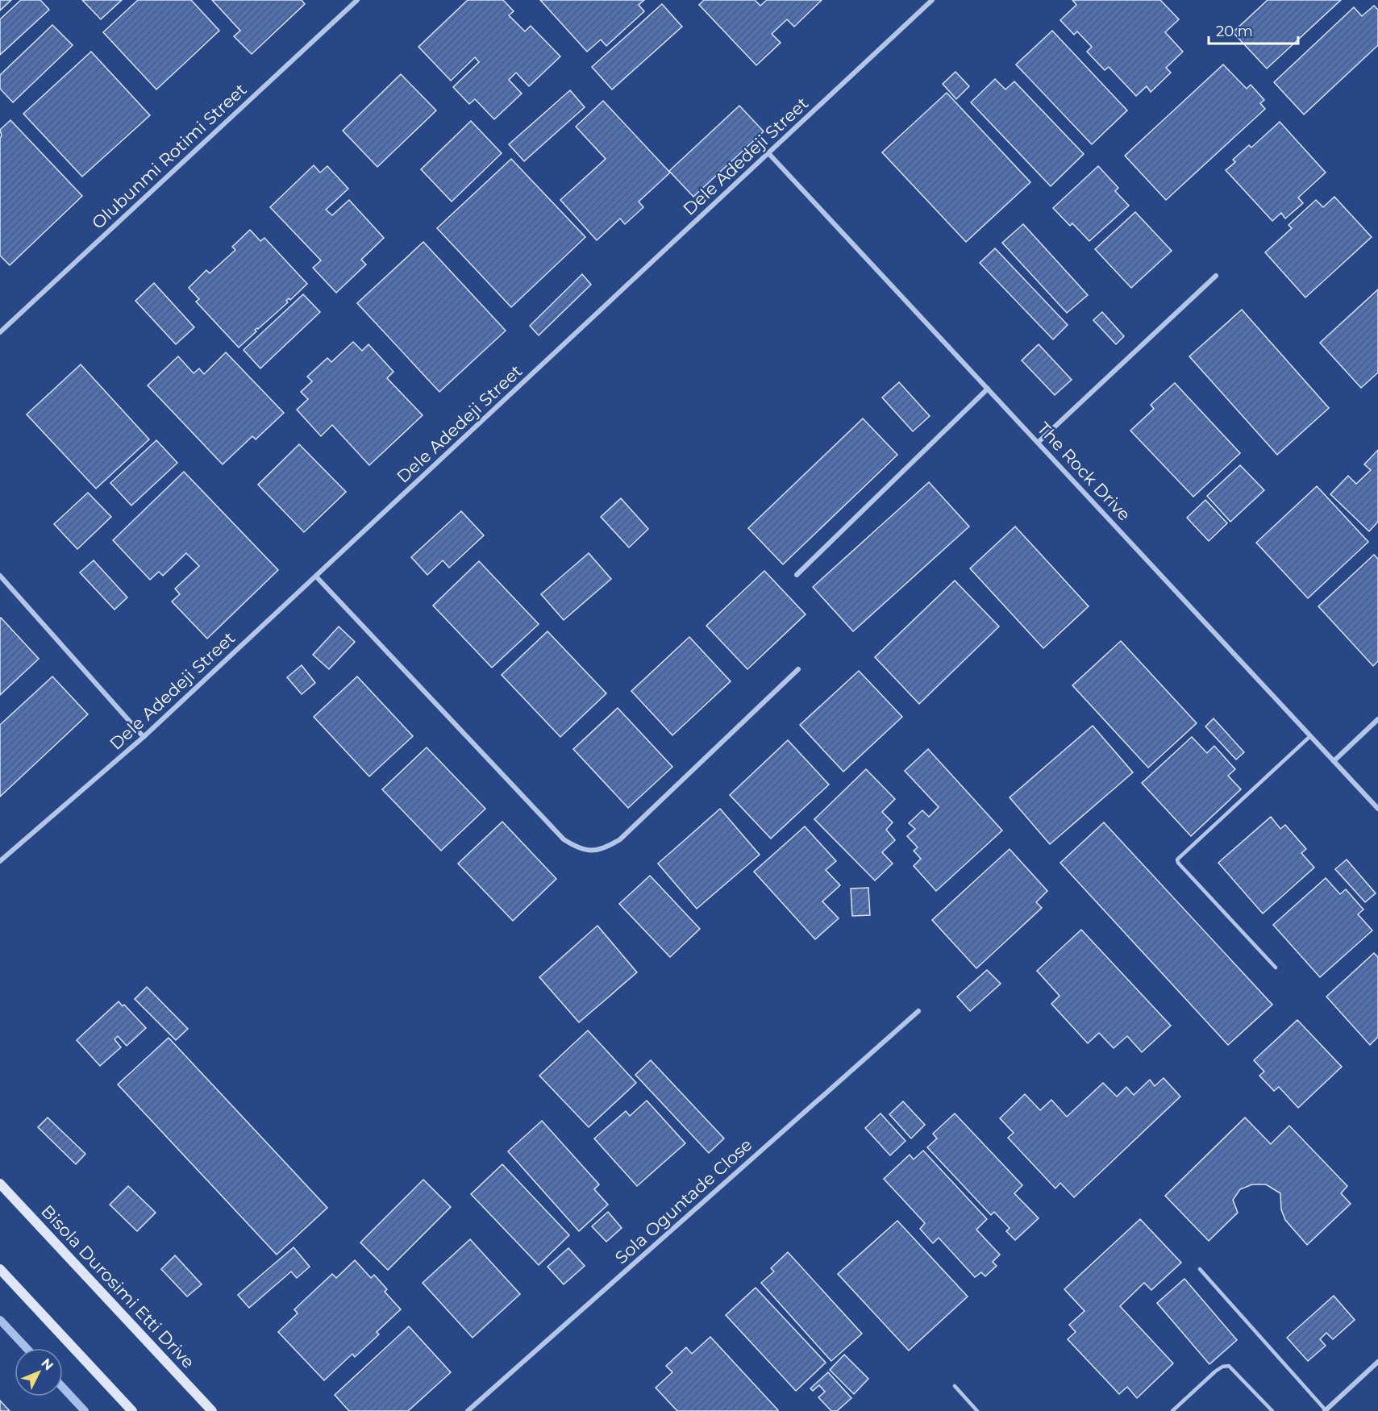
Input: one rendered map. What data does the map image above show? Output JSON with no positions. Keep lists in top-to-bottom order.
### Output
{
  "streets": {
    "main road": ["Bisola Durosimi Etti Drive"],
    "street": [
      "Olubunmi Rotimi Street",
      "Dele Adedeji Street",
      "The Rock Drive",
      "Sola Oguntade Close"
    ]
  },
  "crossings": [
    ["Dele Adedeji Street", "The Rock Drive"]
  ],
  "scale_bar": "20 m",
  "north": "top right"
}
